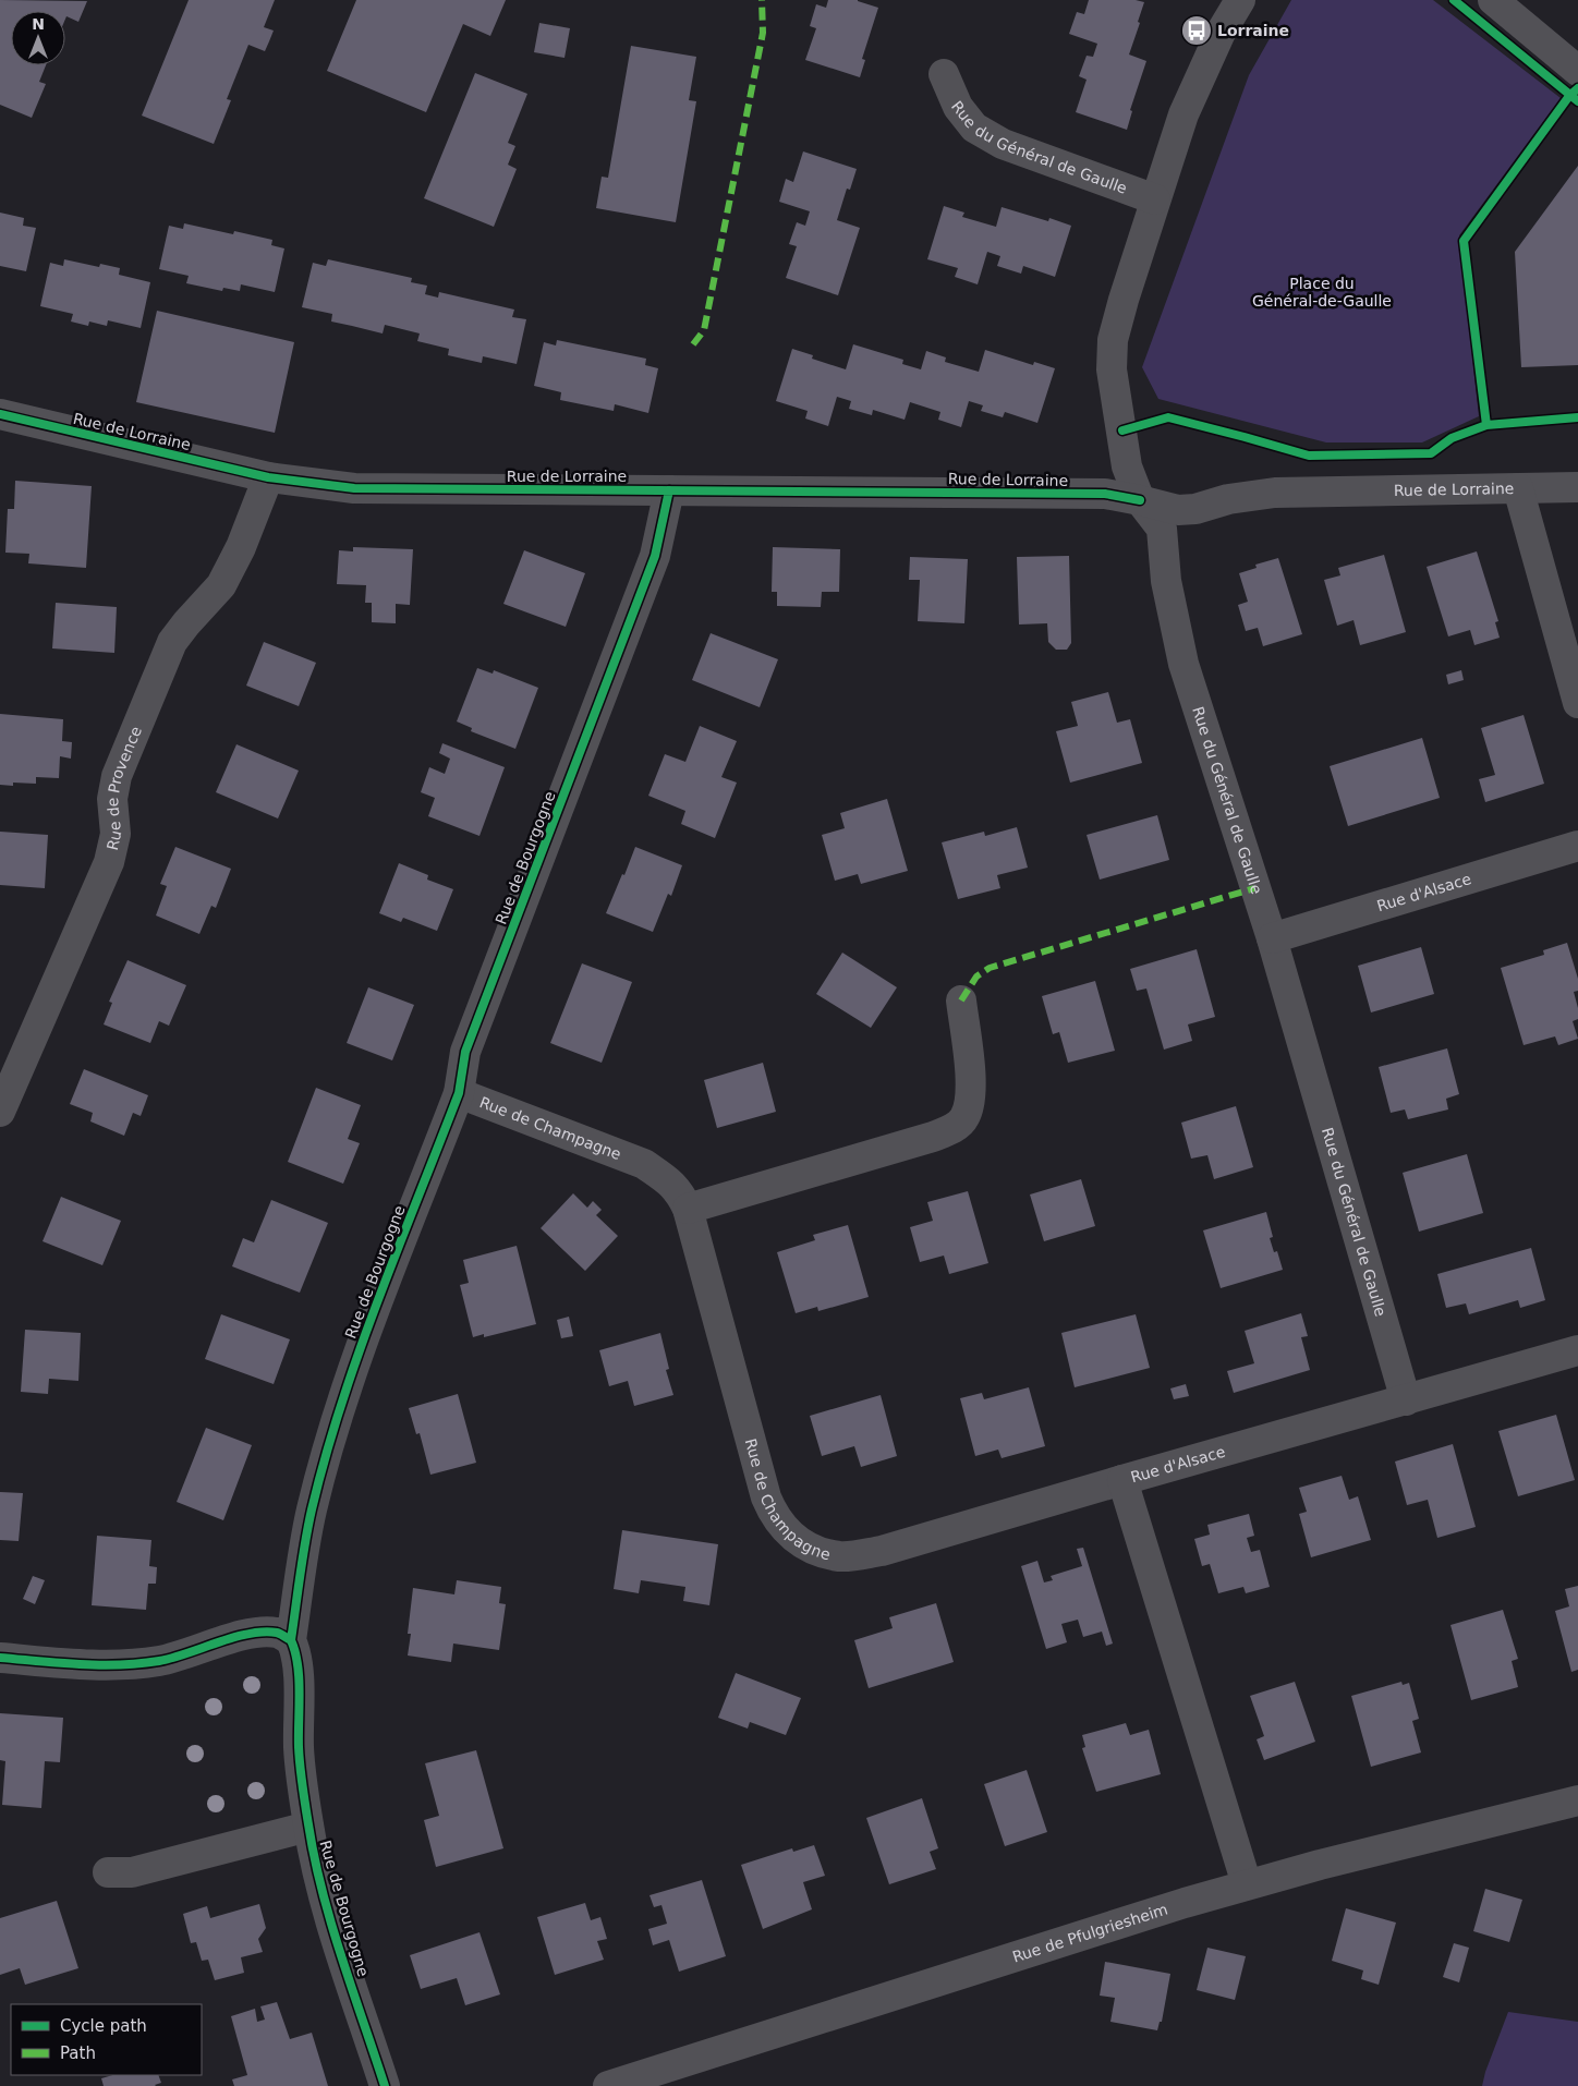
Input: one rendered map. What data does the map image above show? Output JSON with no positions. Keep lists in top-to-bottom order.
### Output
{
  "streets": {
    "street": [
      "Rue du Général de Gaulle",
      "Rue de Lorraine",
      "Rue de Provence",
      "Rue de Bourgogne",
      "Rue d'Alsace",
      "Rue de Champagne",
      "Rue de Pfulgriesheim"
    ]
  },
  "crossings": [
    ["Rue du Général de Gaulle", "Rue de Lorraine"],
    ["Rue du Général de Gaulle", "Rue d'Alsace"],
    ["Rue de Lorraine", "Rue de Provence"],
    ["Rue de Lorraine", "Rue de Bourgogne"],
    ["Rue de Bourgogne", "Rue de Champagne"],
    ["Rue d'Alsace", "Rue de Champagne"],
    ["Rue d'Alsace", "Rue de Pfulgriesheim"]
  ],
  "parks": ["Place du Général-de-Gaulle"],
  "places": {
    "bus stop": ["Lorraine"]
  },
  "legend": ["Cycle path", "Path"],
  "north": "top"
}
